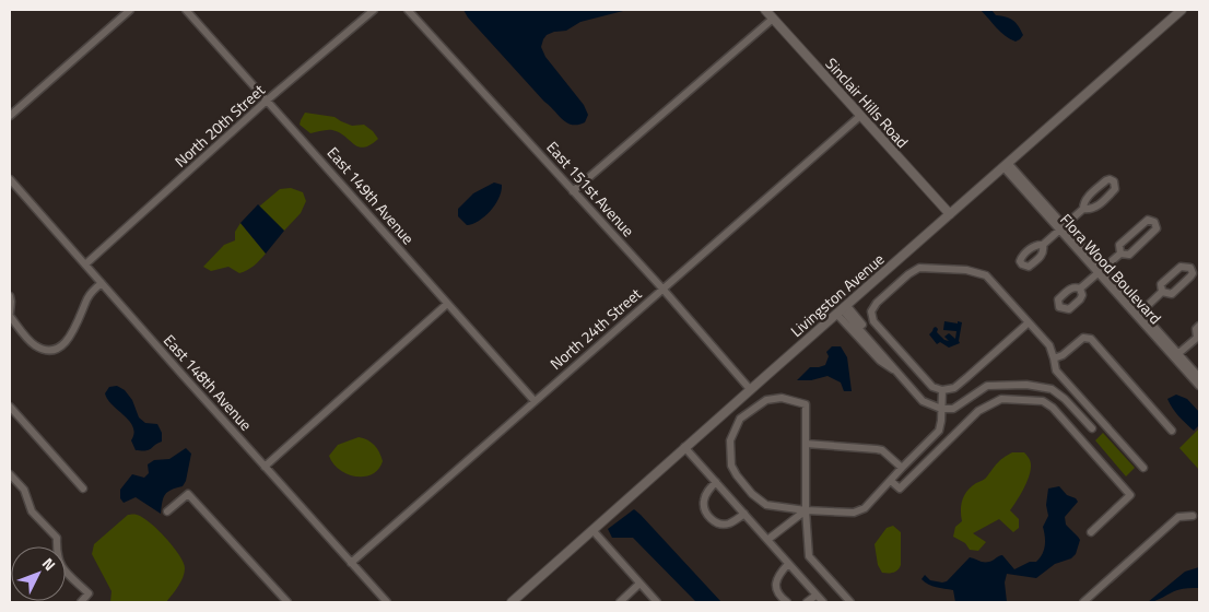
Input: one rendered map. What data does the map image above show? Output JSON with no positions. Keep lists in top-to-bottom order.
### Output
{
  "streets": {
    "street": [
      "Sinclair Hills Road",
      "North 20th Street",
      "East 151st Avenue",
      "East 149th Avenue",
      "Flora Wood Boulevard",
      "Livingston Avenue",
      "North 24th Street",
      "East 148th Avenue"
    ]
  },
  "crossings": [
    ["Sinclair Hills Road", "Livingston Avenue"],
    ["Sinclair Hills Road", "North 24th Street"],
    ["North 20th Street", "East 149th Avenue"],
    ["North 20th Street", "East 148th Avenue"],
    ["East 151st Avenue", "Livingston Avenue"],
    ["East 151st Avenue", "North 24th Street"],
    ["East 149th Avenue", "North 24th Street"],
    ["Flora Wood Boulevard", "Livingston Avenue"],
    ["North 24th Street", "East 148th Avenue"]
  ],
  "north": "top right"
}
